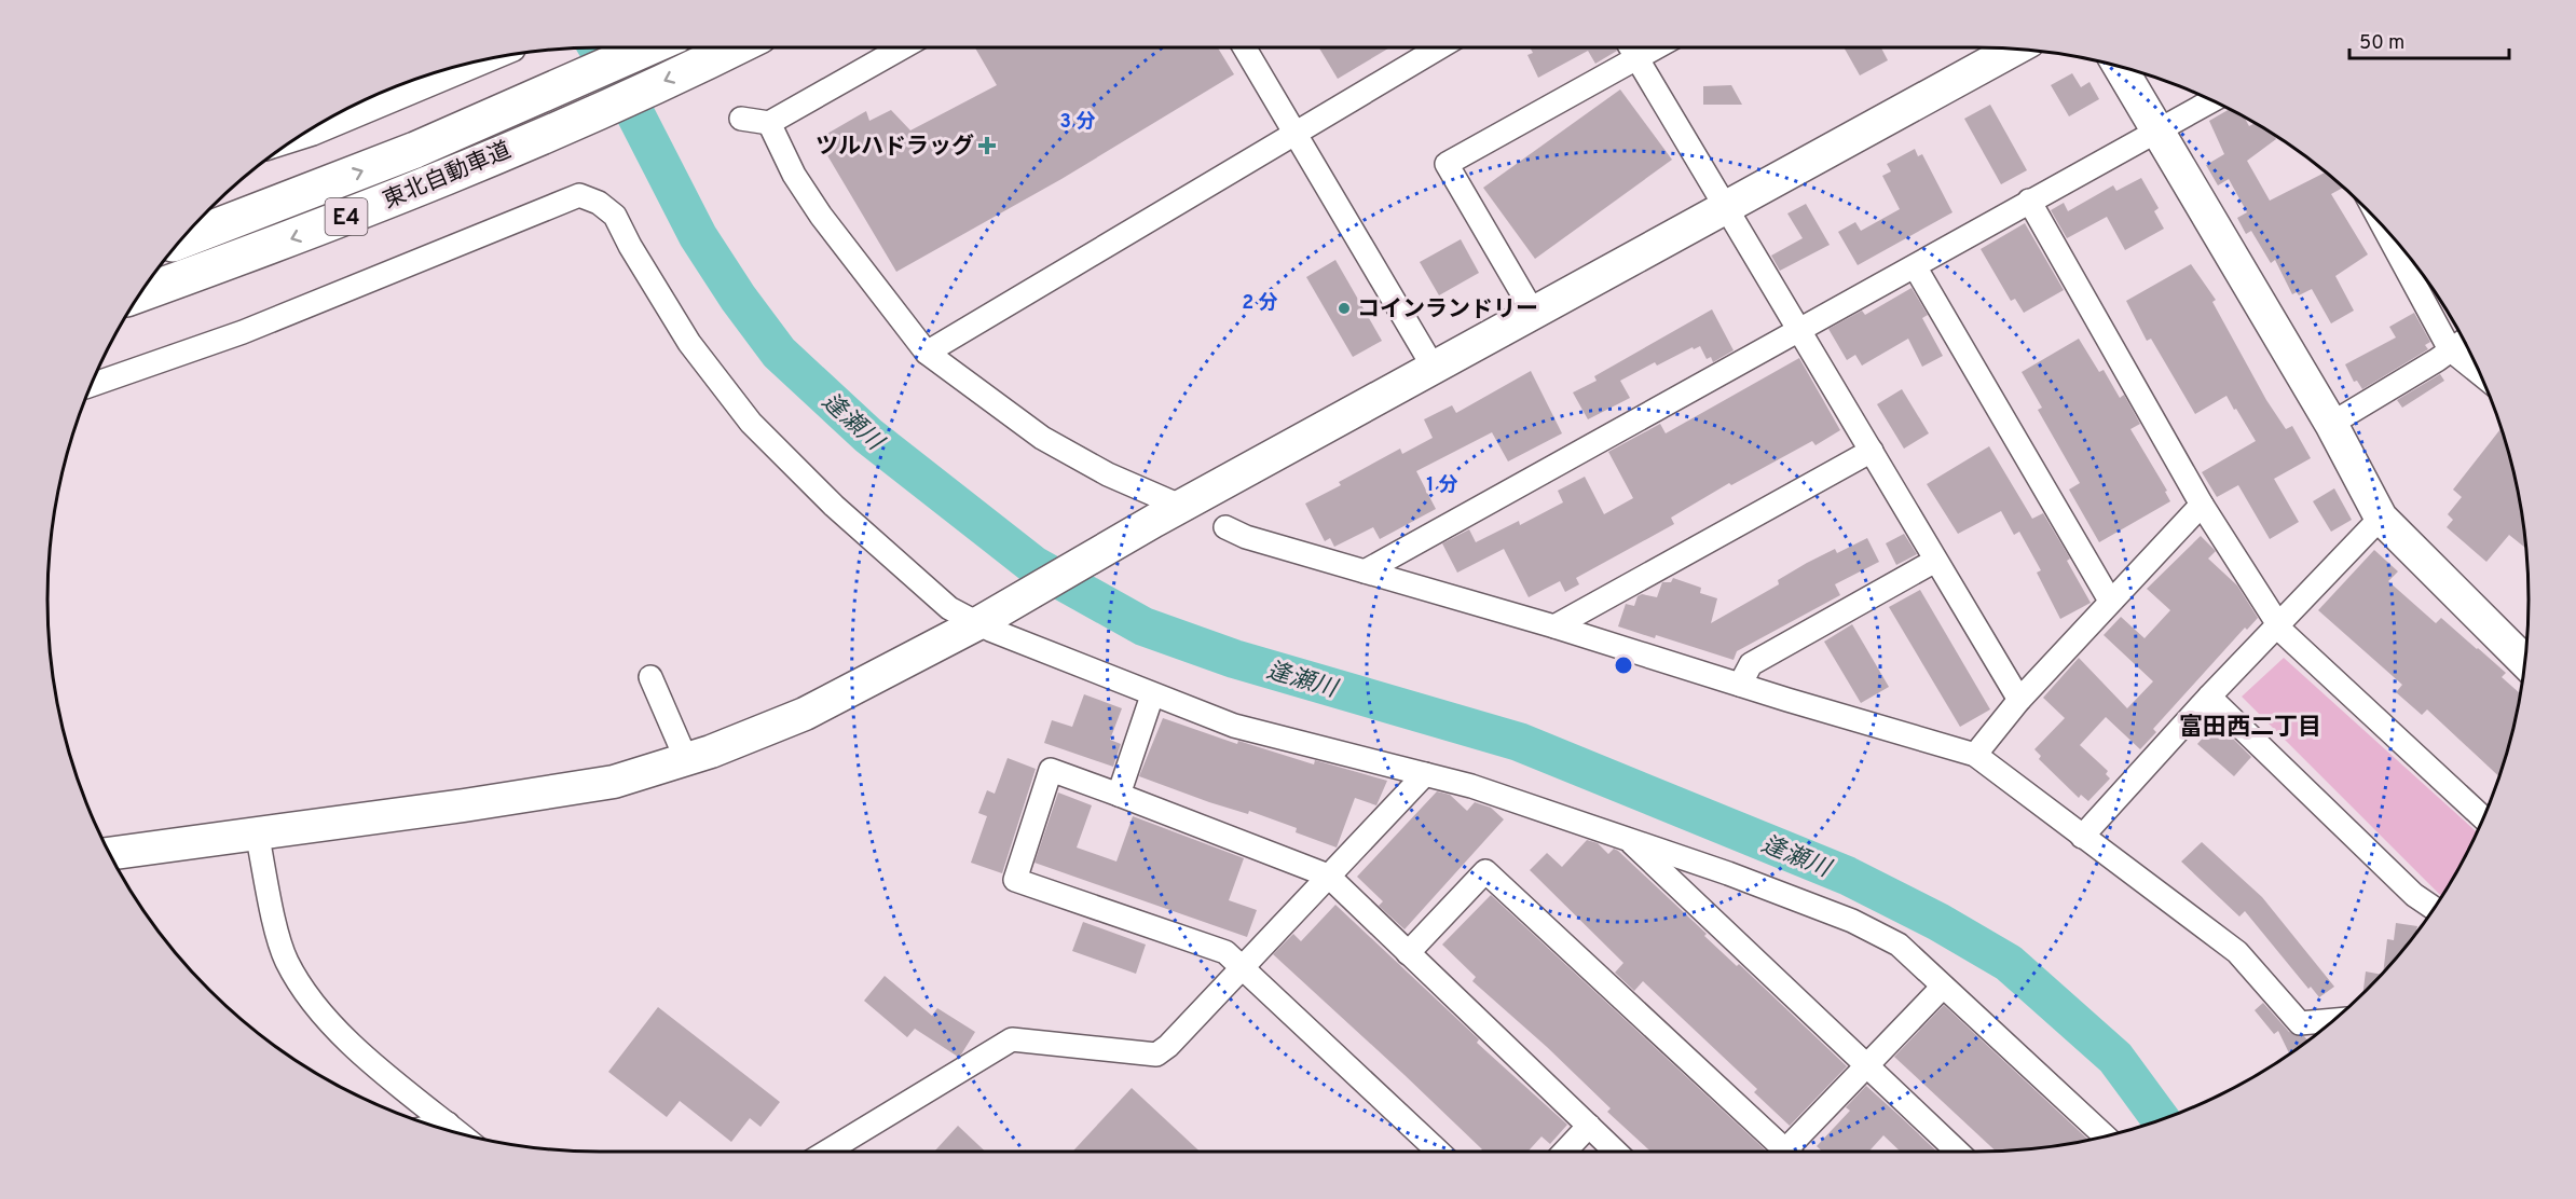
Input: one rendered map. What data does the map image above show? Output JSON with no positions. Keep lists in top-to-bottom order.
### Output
{
  "streets": {
    "highway": ["東北自動車道", "E4"]
  },
  "districts": ["富田西二丁目"],
  "water": ["逢瀬川"],
  "places": {
    "health": ["ツルハドラッグ"],
    "other": ["コインランドリー"]
  },
  "scale_bar": "50 m",
  "rings": ["3 分", "2 分", "1 分"]
}
